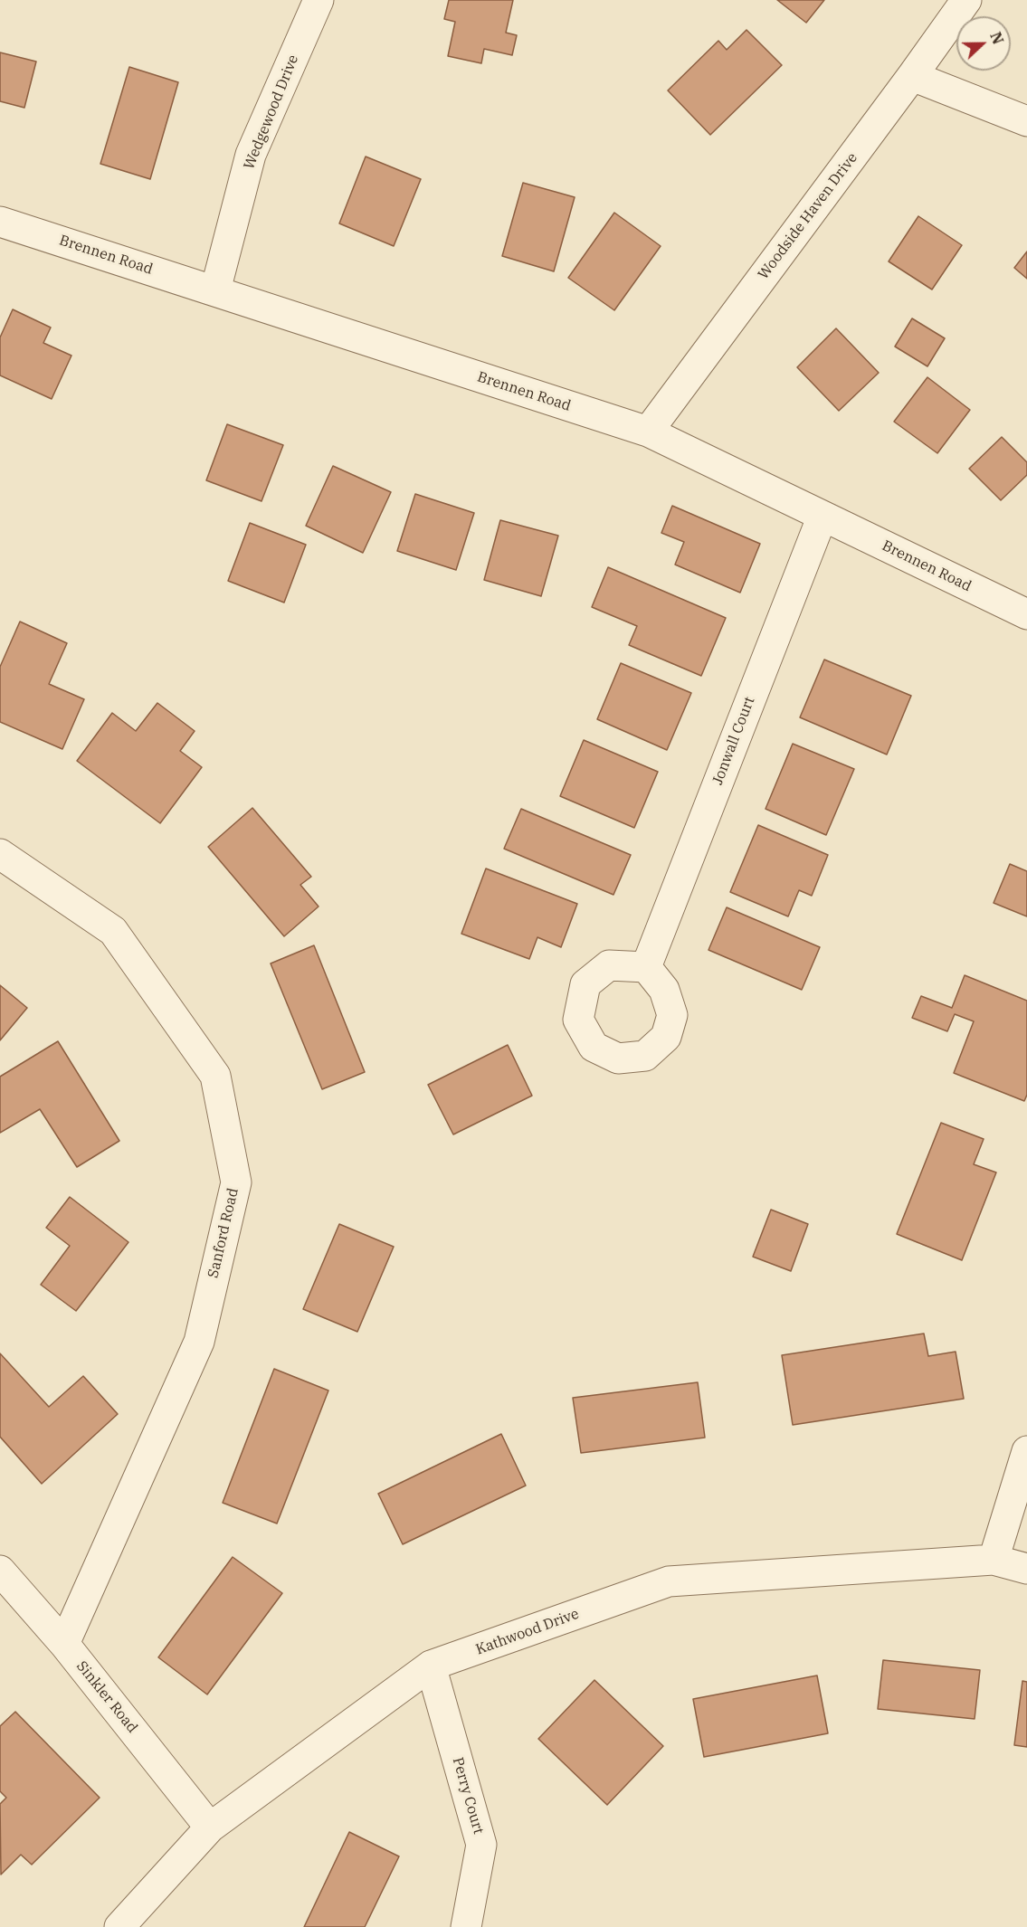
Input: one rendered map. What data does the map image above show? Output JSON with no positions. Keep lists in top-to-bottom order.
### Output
{
  "streets": {
    "street": [
      "Wedgewood Drive",
      "Woodside Haven Drive",
      "Brennen Road",
      "Jonwall Court",
      "Sanford Road",
      "Kathwood Drive",
      "Sinkler Road",
      "Perry Court"
    ]
  },
  "crossings": [
    ["Wedgewood Drive", "Brennen Road"],
    ["Woodside Haven Drive", "Brennen Road"],
    ["Brennen Road", "Jonwall Court"],
    ["Sanford Road", "Sinkler Road"],
    ["Kathwood Drive", "Sinkler Road"],
    ["Kathwood Drive", "Perry Court"]
  ],
  "north": "right"
}
